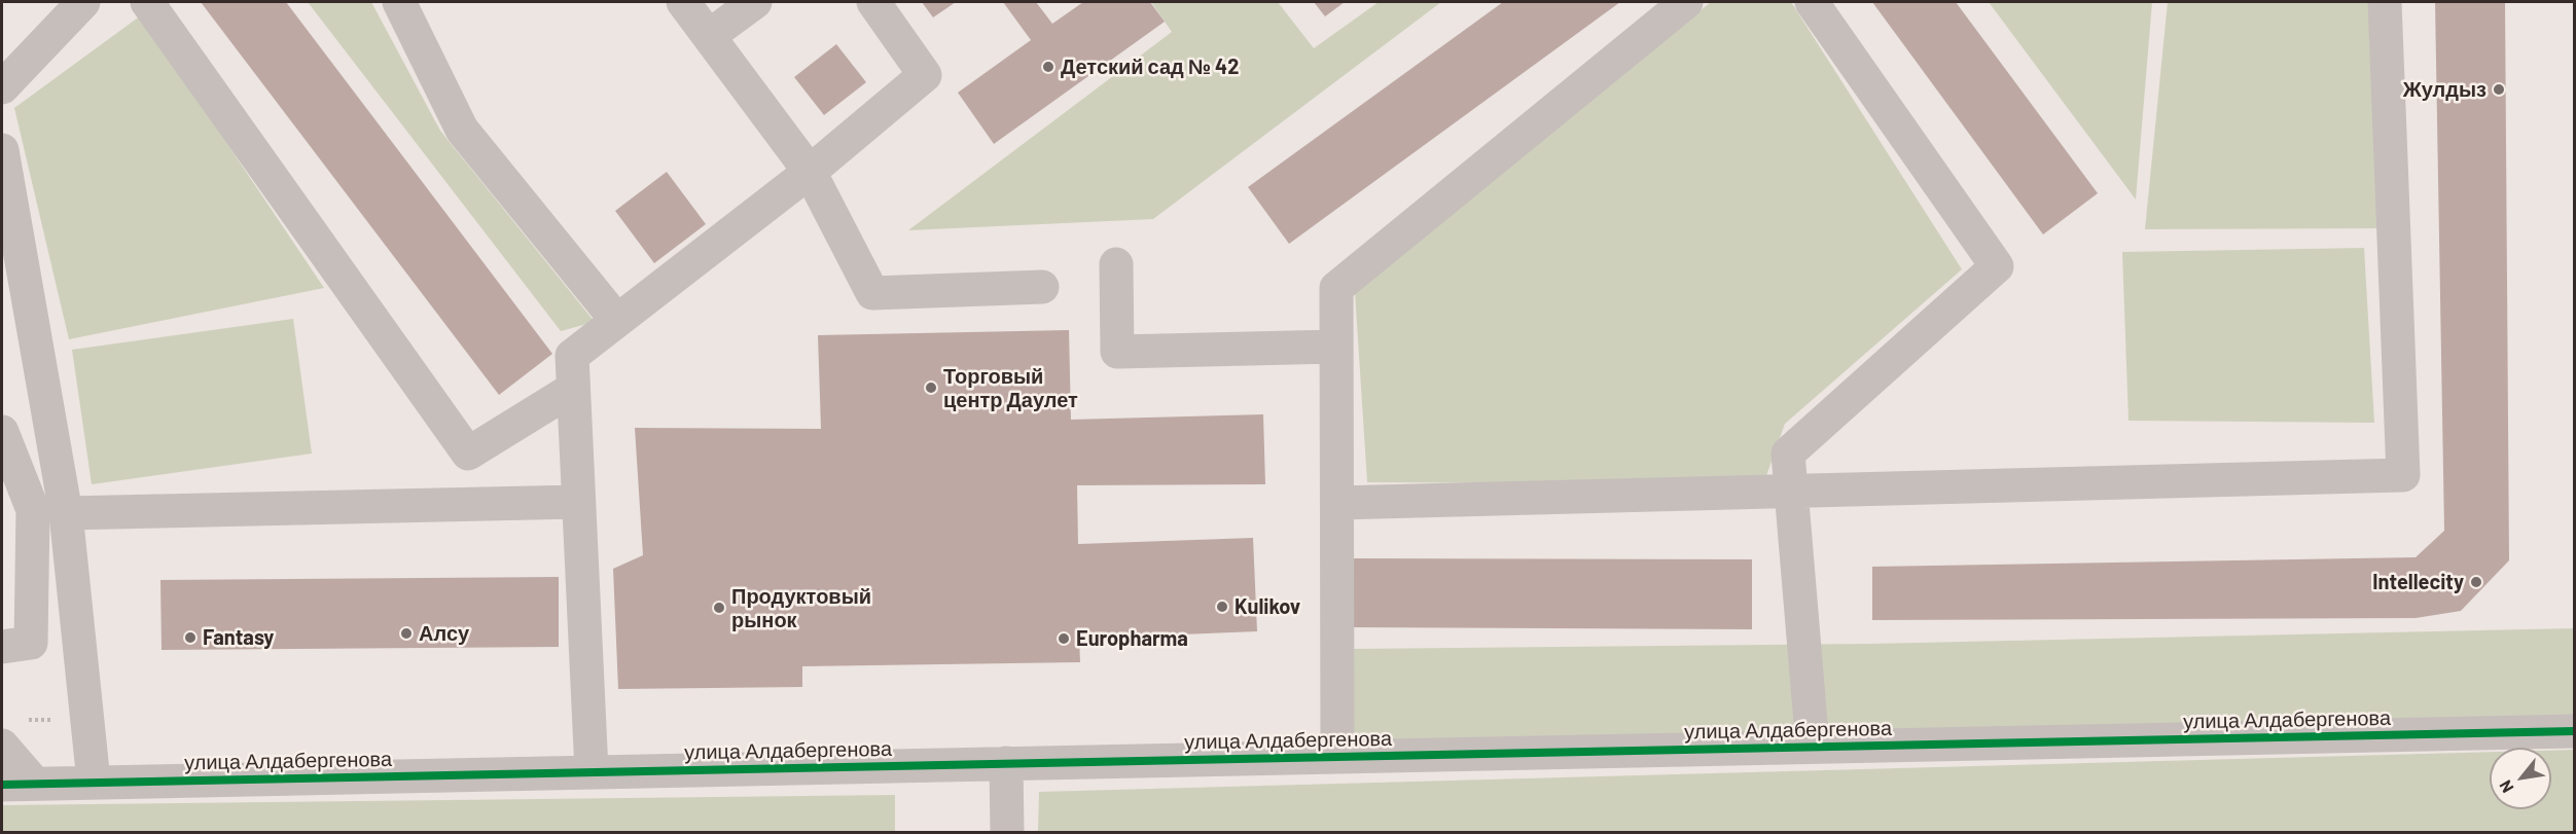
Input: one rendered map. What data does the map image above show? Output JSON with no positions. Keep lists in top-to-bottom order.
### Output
{
  "streets": {
    "street": ["улица Алдабергенова"]
  },
  "places": [
    "Детский сад № 42",
    "Жулдыз",
    "Торговый центр Даулет",
    "Intellecity",
    "Kulikov",
    "Продуктовый рынок",
    "Алсу",
    "Fantasy",
    "Europharma"
  ],
  "north": "bottom left"
}
